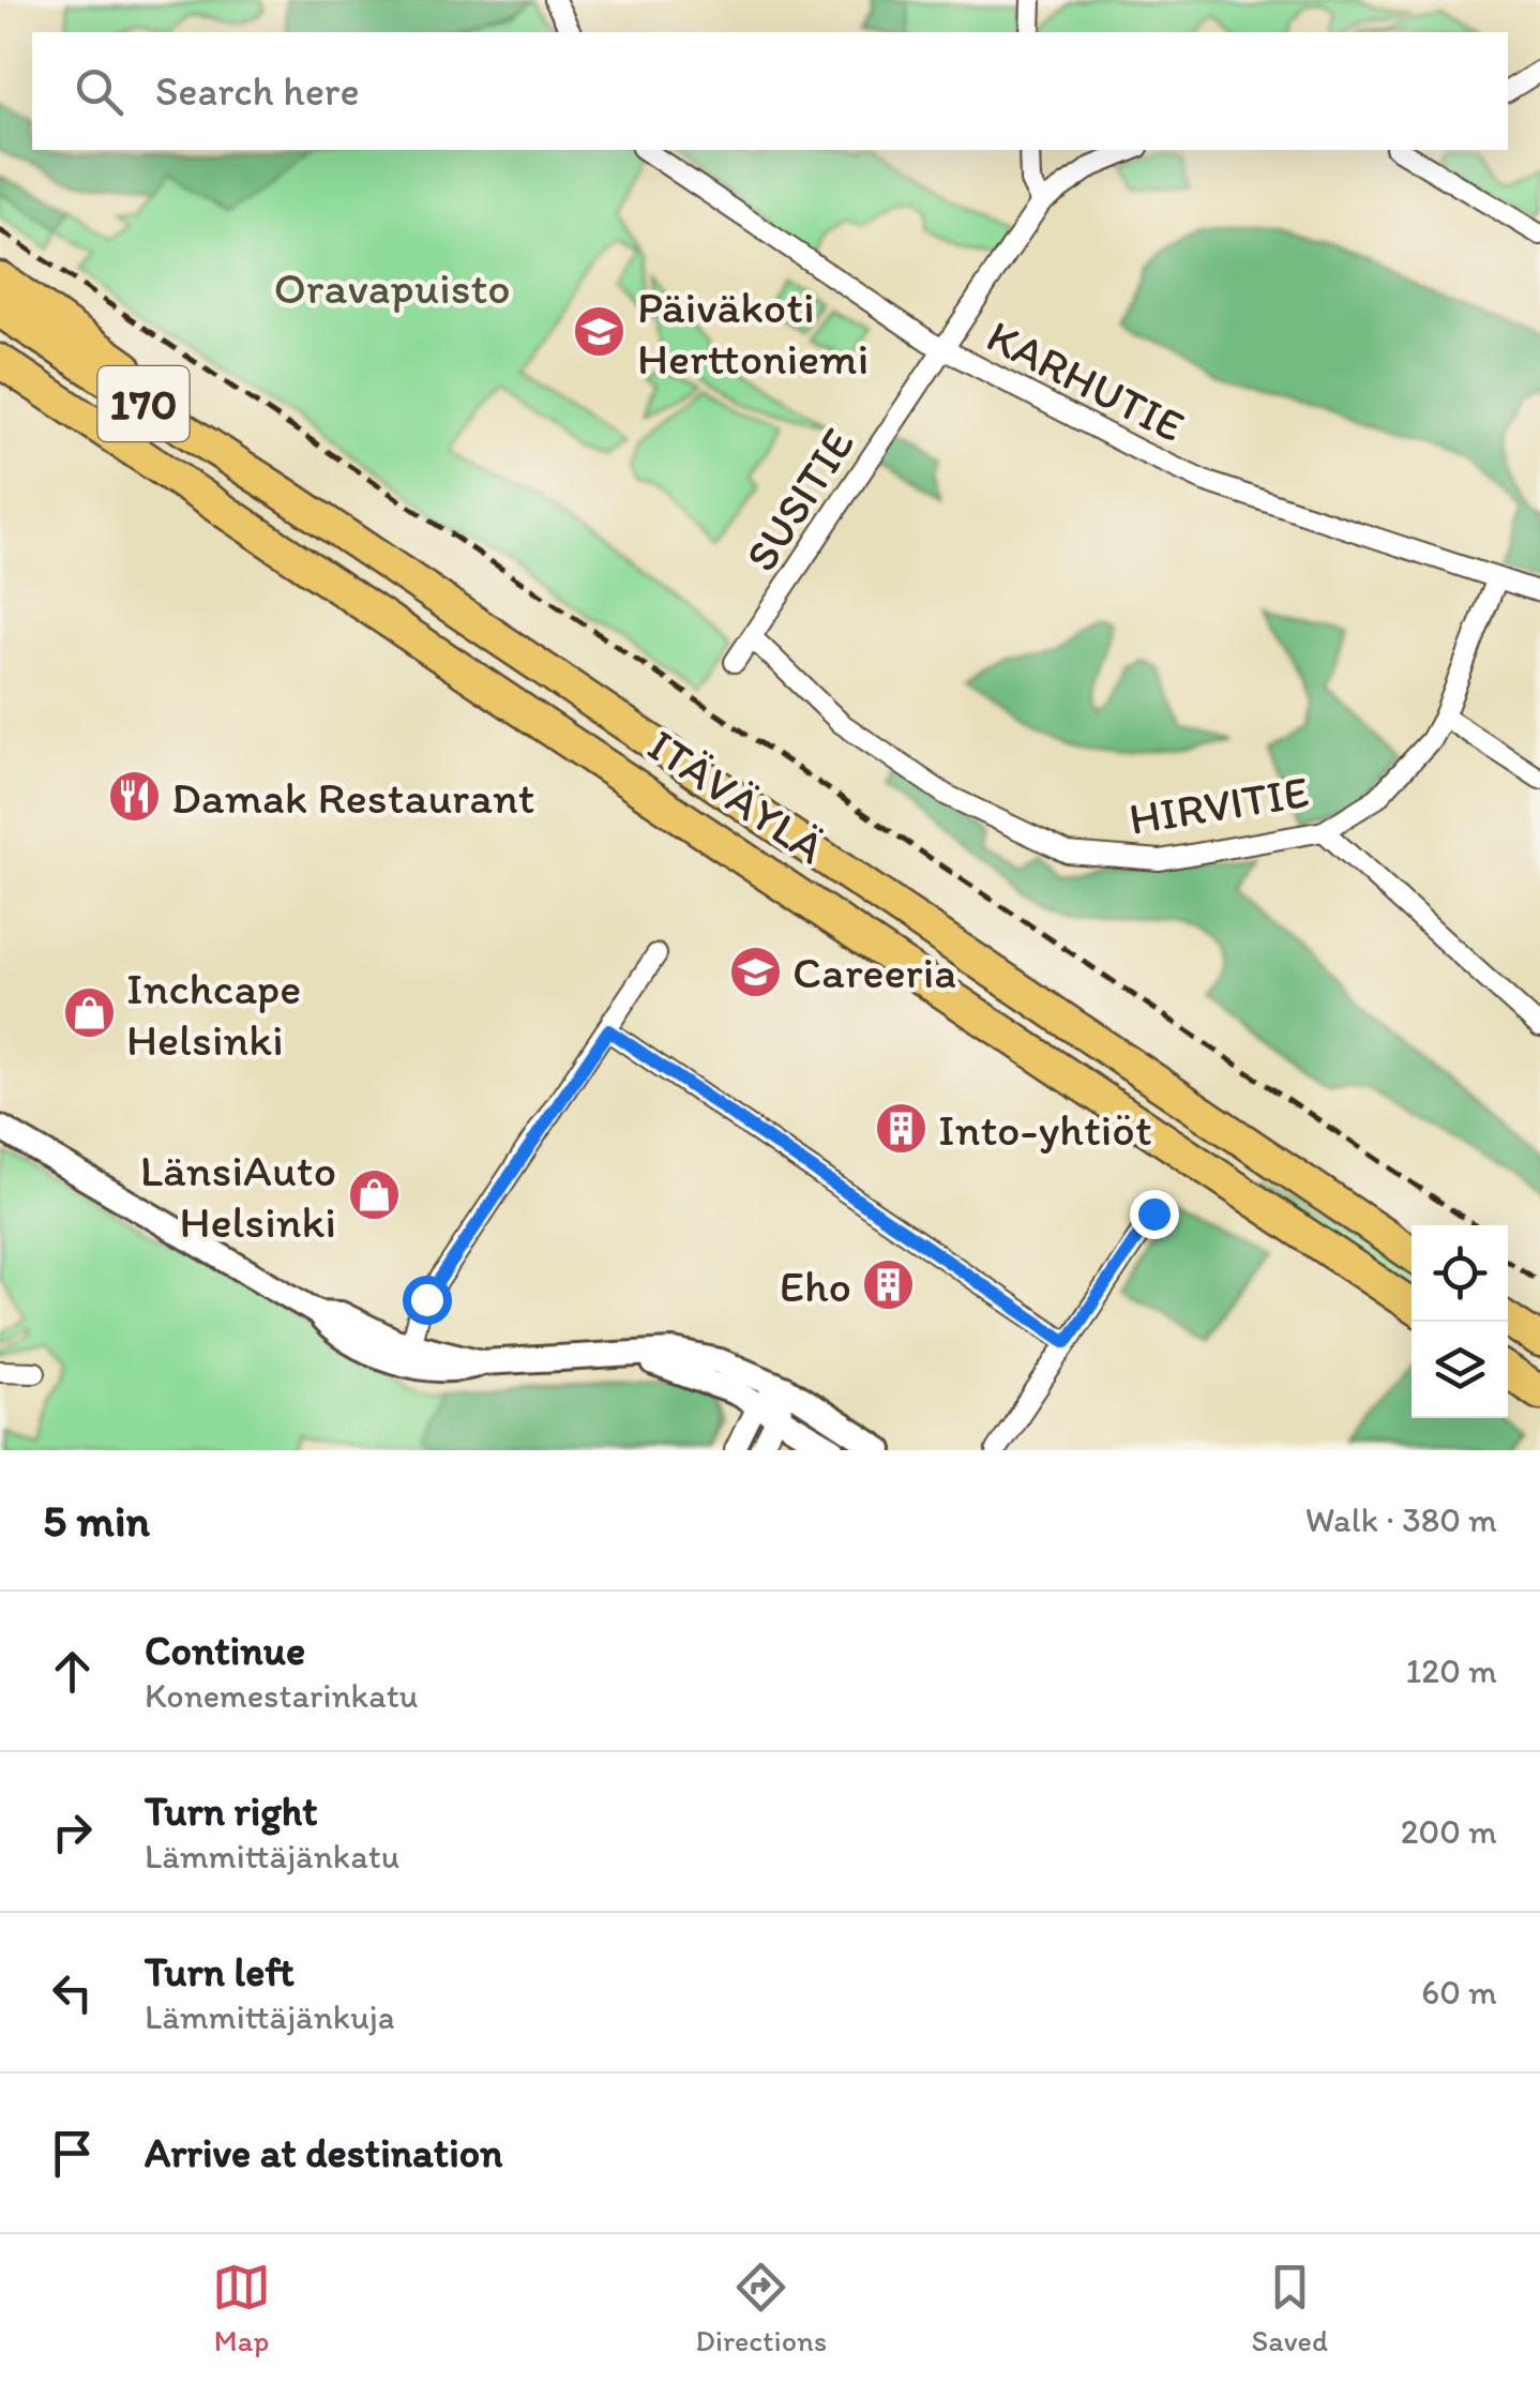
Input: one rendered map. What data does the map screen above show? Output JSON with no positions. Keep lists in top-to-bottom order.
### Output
{
  "streets": {
    "highway": ["170", "ITÄVÄYLÄ"],
    "street": ["KARHUTIE", "SUSITIE", "HIRVITIE"]
  },
  "crossings": [
    ["KARHUTIE", "SUSITIE"],
    ["KARHUTIE", "HIRVITIE"],
    ["SUSITIE", "HIRVITIE"]
  ],
  "parks": ["Oravapuisto"],
  "places": {
    "school or university": ["Päiväkoti Herttoniemi", "Careeria"],
    "restaurant": ["Damak Restaurant"],
    "shop": ["Inchcape Helsinki", "LänsiAuto Helsinki"],
    "building": ["Into-yhtiöt", "Eho"]
  },
  "page": {
    "search": "Search here",
    "heading": ["5 min", "Walk · 380 m"],
    "list": [
      ["Continue", "Konemestarinkatu", "120 m"],
      ["Turn right", "Lämmittäjänkatu", "200 m"],
      ["Turn left", "Lämmittäjänkuja", "60 m"],
      "Arrive at destination"
    ],
    "nav": ["Map", "Directions", "Saved"]
  }
}
